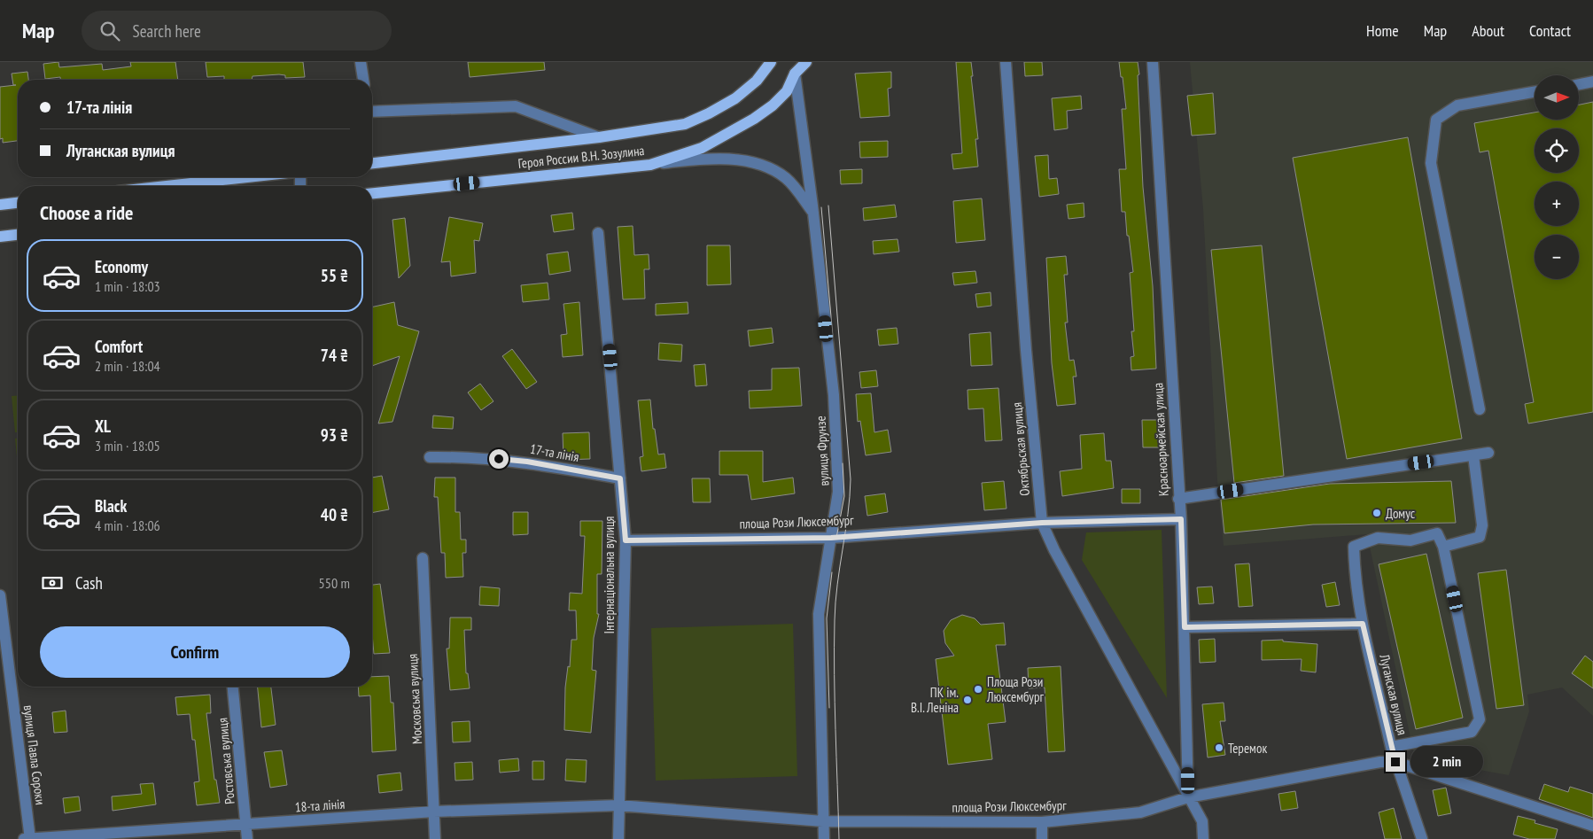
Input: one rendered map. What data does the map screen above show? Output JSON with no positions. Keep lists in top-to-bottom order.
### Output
{
  "streets": {
    "main road": ["Героя России В.Н. Зозулина", "вулиця Фрунзе"],
    "street": [
      "Красноармейская улица",
      "Октябрьская вулиця",
      "17-та лінія",
      "площа Рози Люксембург",
      "Інтернаціональна вулиця",
      "Луганская вулиця",
      "Московська вулиця",
      "вулиця Павла Сороки",
      "Ростовська вулиця",
      "18-та лінія"
    ]
  },
  "crossings": [
    ["Героя России В.Н. Зозулина", "вулиця Фрунзе"],
    ["Красноармейская улица", "Октябрьская вулиця"],
    ["Красноармейская улица", "площа Рози Люксембург"],
    ["Октябрьская вулиця", "площа Рози Люксембург"],
    ["вулиця Фрунзе", "площа Рози Люксембург"],
    ["17-та лінія", "Інтернаціональна вулиця"],
    ["площа Рози Люксембург", "Інтернаціональна вулиця"],
    ["площа Рози Люксембург", "Луганская вулиця"],
    ["площа Рози Люксембург", "18-та лінія"],
    ["Інтернаціональна вулиця", "18-та лінія"],
    ["Московська вулиця", "18-та лінія"],
    ["вулиця Павла Сороки", "18-та лінія"],
    ["Ростовська вулиця", "18-та лінія"]
  ],
  "places": [
    "Домус",
    "Площа Рози Люксембург",
    "ПК ім. В.І. Леніна",
    "Теремок"
  ],
  "north": "right",
  "page": {
    "header": "Map",
    "search": "Search here",
    "nav": [
      "Home",
      "Map",
      "About",
      "Contact"
    ],
    "map_buttons": ["+", "−"],
    "banner": ["17-та лінія", "Луганская вулиця"],
    "heading": "Choose a ride",
    "list": [
      {
        "name": "Economy",
        "note": "1 min · 18:03",
        "value": "55 ₴"
      },
      {
        "name": "Comfort",
        "note": "2 min · 18:04",
        "value": "74 ₴"
      },
      {
        "name": "XL",
        "note": "3 min · 18:05",
        "value": "93 ₴"
      },
      {
        "name": "Black",
        "note": "4 min · 18:06",
        "value": "40 ₴"
      }
    ],
    "pay": ["Cash", "550 m"],
    "buttons": "Confirm",
    "bubble": "2 min"
  }
}
